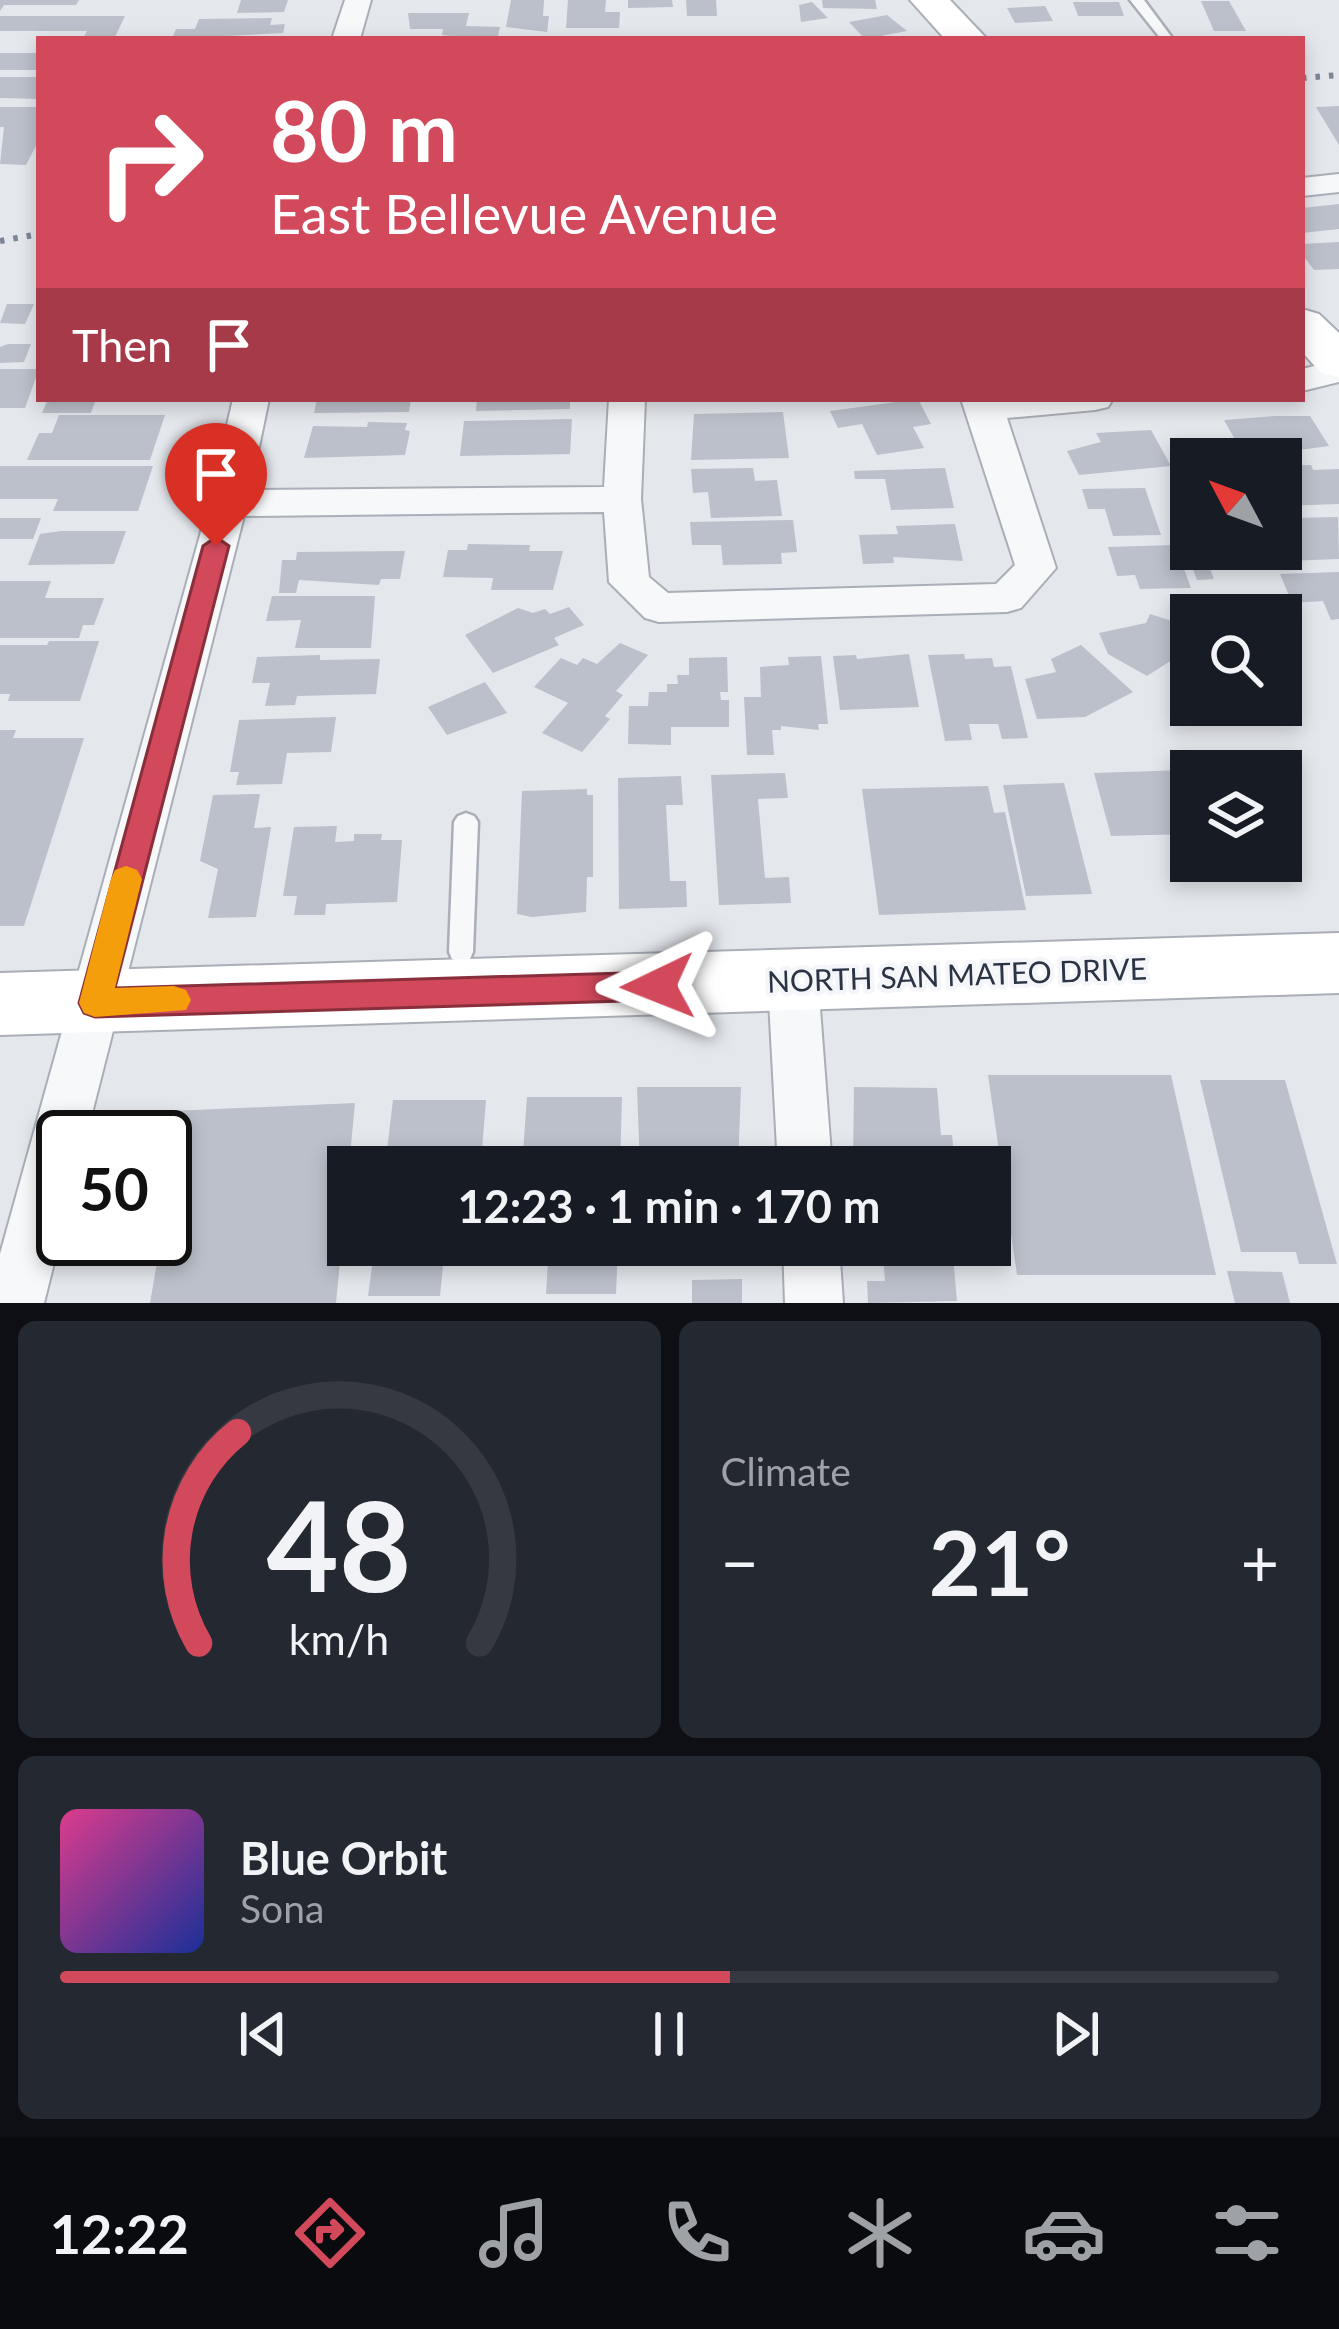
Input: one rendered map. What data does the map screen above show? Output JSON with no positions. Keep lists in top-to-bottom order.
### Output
{
  "streets": {
    "main road": ["NORTH SAN MATEO DRIVE"]
  },
  "north": "top left",
  "page": {
    "turn": ["80 m", "East Bellevue Avenue"],
    "then": "Then",
    "limit": "50",
    "trip": "12:23 · 1 min · 170 m",
    "tile": "Climate",
    "heat": ["−", "21°", "+"],
    "song": ["Blue Orbit", "Sona"],
    "tabs": "12:22",
    "gauge": ["48", "km/h"]
  }
}
